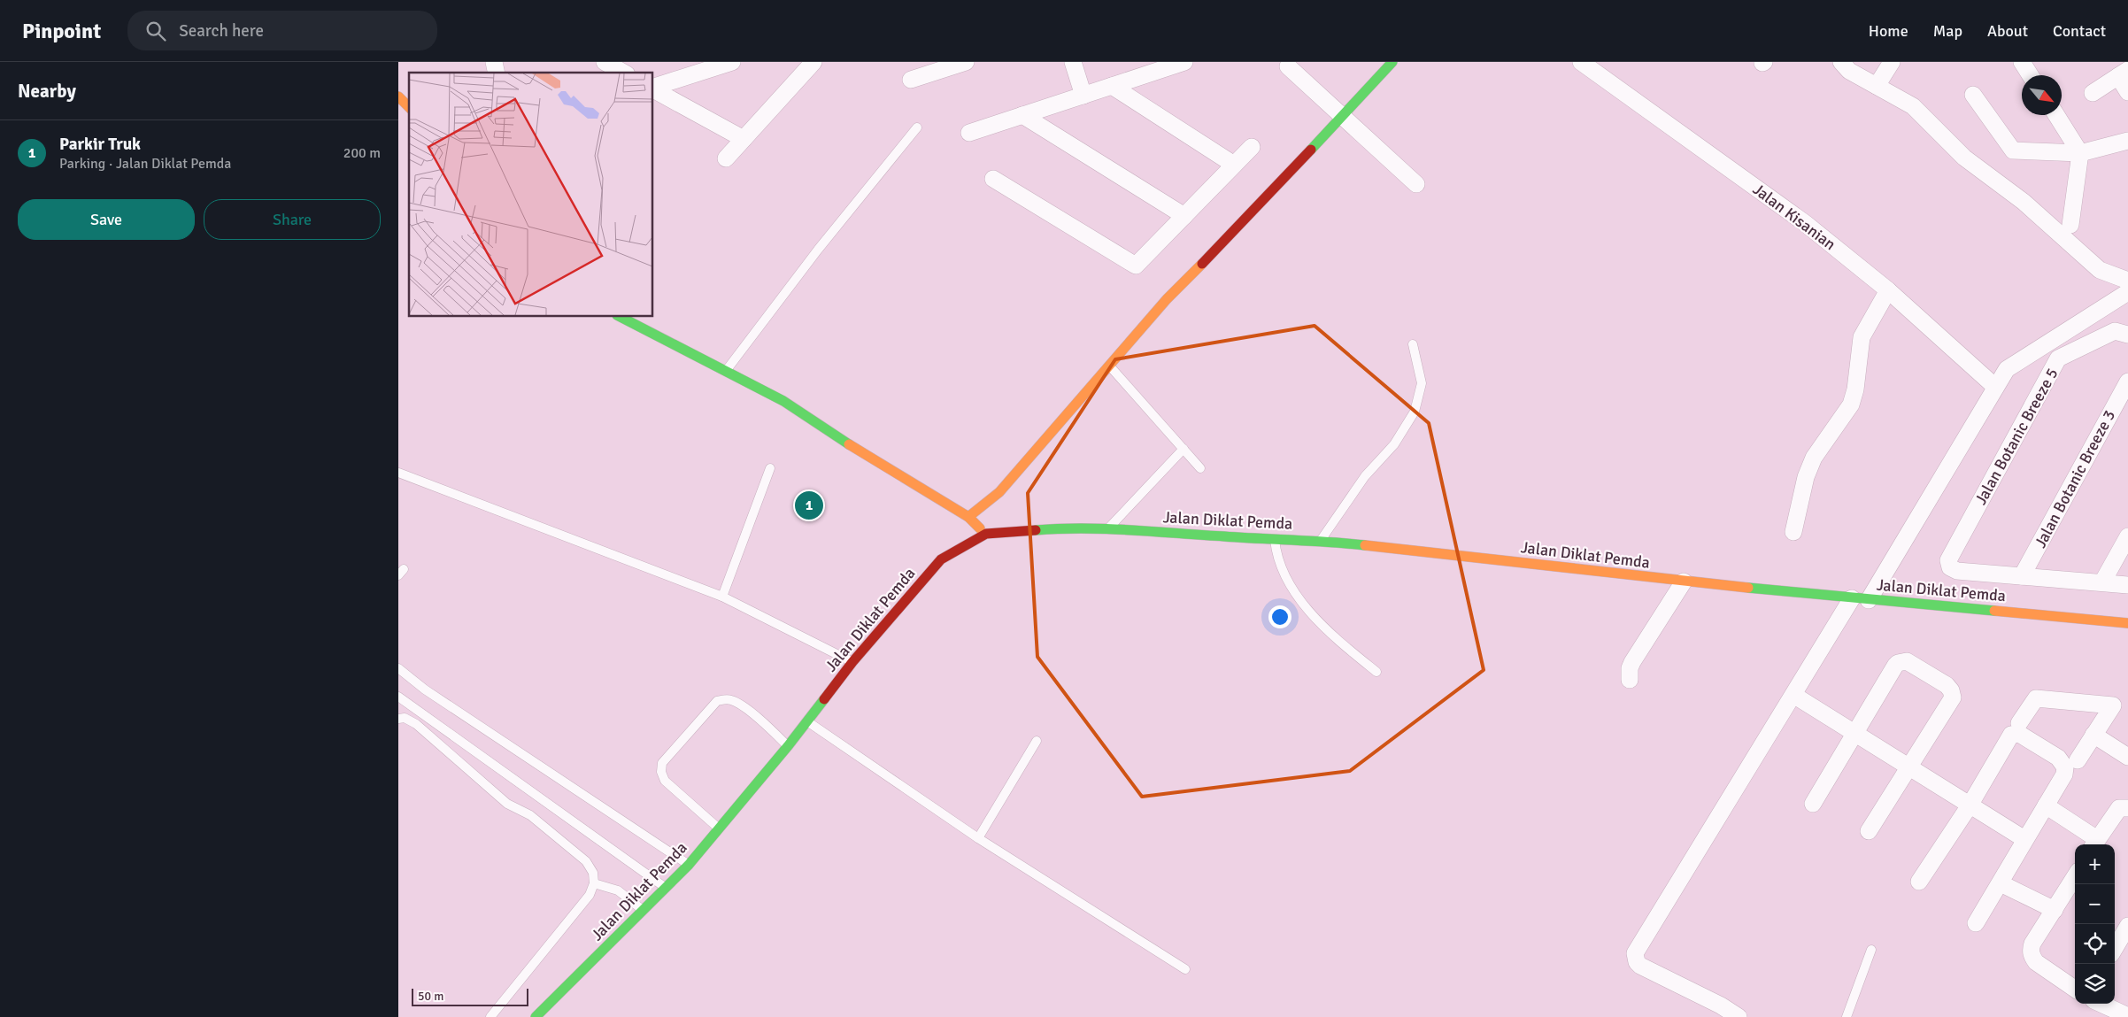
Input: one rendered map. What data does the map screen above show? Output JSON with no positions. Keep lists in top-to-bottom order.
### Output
{
  "streets": {
    "street": [
      "Jalan Kisanian",
      "Jalan Botanic Breeze 5",
      "Jalan Botanic Breeze 3",
      "Jalan Diklat Pemda"
    ]
  },
  "crossings": [
    ["Jalan Botanic Breeze 5", "Jalan Botanic Breeze 3"]
  ],
  "scale_bar": "50 m",
  "north": "bottom right",
  "page": {
    "header": "Pinpoint",
    "search": "Search here",
    "nav": [
      "Home",
      "Map",
      "About",
      "Contact"
    ],
    "heading": "Nearby",
    "list": [
      {
        "mark": "1",
        "name": "Parkir Truk",
        "note": "Parking · Jalan Diklat Pemda",
        "value": "200 m"
      }
    ],
    "buttons": ["Save", "Share"],
    "pins": "1",
    "map_buttons": ["+", "−"],
    "scale": "50 m"
  }
}
